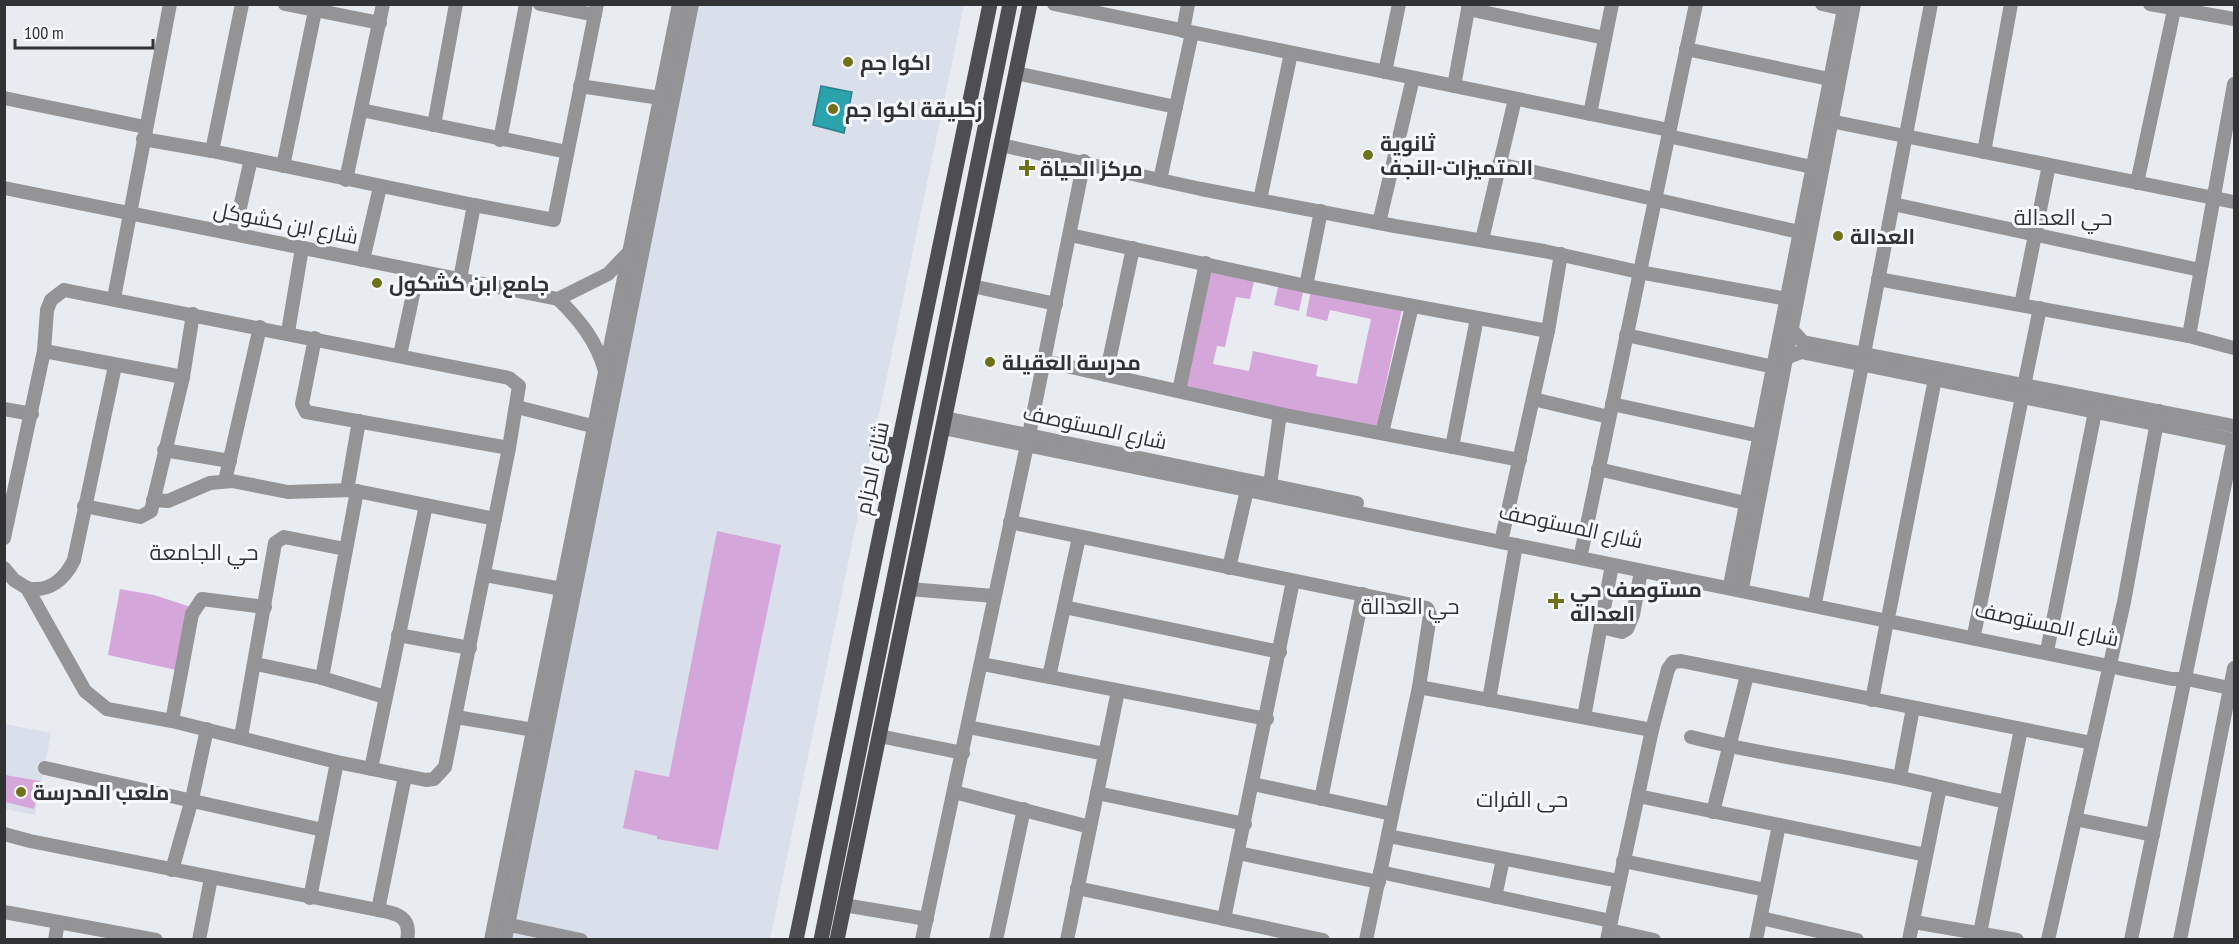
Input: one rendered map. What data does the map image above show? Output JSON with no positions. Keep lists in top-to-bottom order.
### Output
{
  "streets": {
    "main road": ["شارع الحزام"],
    "street": ["شارع ابن كشوكل", "شارع المستوصف"]
  },
  "districts": [
    "حي العدالة",
    "حي الجامعة",
    "حي العدالة",
    "حی الفرات"
  ],
  "places": {
    "other": [
      "اكوا جم",
      "زحليقة اكوا جم",
      "ثانوية المتميزات-النجف",
      "العدالة",
      "جامع ابن كشكول",
      "مدرسة العقيلة",
      "ملعب المدرسة"
    ],
    "health": ["مركز الحياة", "مستوصف حي العداله"]
  },
  "scale_bar": "100 m"
}
